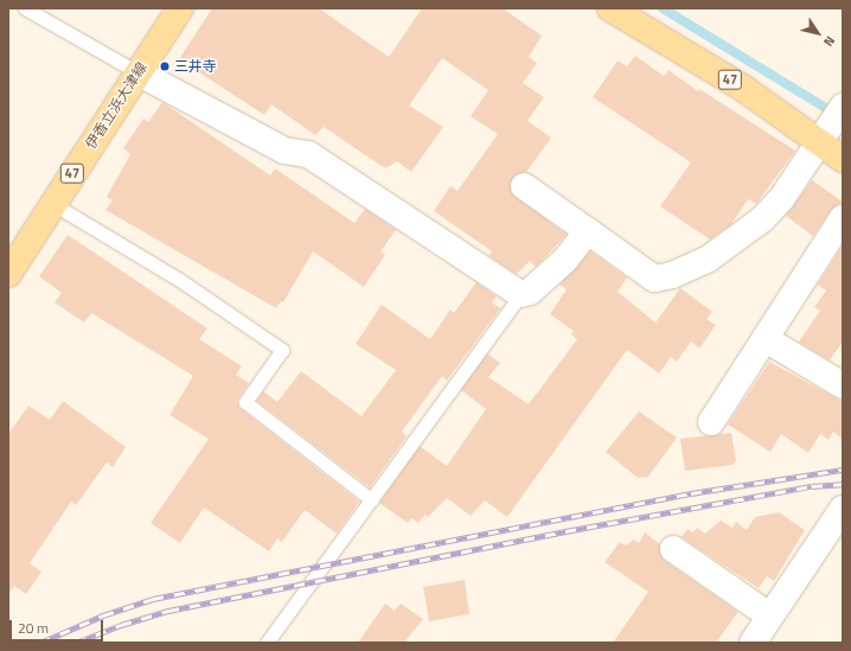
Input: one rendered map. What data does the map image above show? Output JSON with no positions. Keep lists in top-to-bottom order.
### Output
{
  "streets": {
    "main road": ["47", "伊香立浜大津線"]
  },
  "places": ["三井寺"],
  "scale_bar": "20 m",
  "north": "bottom right"
}
